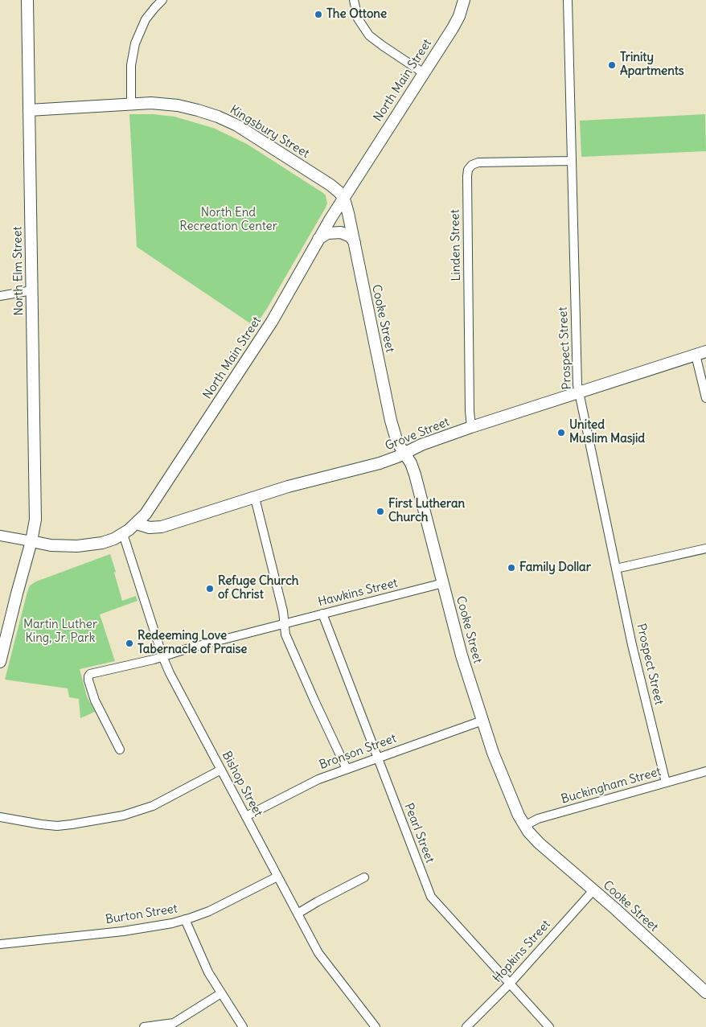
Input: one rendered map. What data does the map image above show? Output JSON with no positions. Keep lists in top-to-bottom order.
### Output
{
  "streets": {
    "main road": [
      "North Main Street",
      "Kingsbury Street",
      "North Elm Street",
      "Cooke Street",
      "Grove Street"
    ],
    "street": [
      "Linden Street",
      "Prospect Street",
      "Hawkins Street",
      "Bronson Street",
      "Bishop Street",
      "Buckingham Street",
      "Pearl Street",
      "Burton Street",
      "Hopkins Street"
    ]
  },
  "crossings": [
    ["North Main Street", "Kingsbury Street"],
    ["North Main Street", "North Elm Street"],
    ["North Main Street", "Cooke Street"],
    ["North Main Street", "Grove Street"],
    ["North Main Street", "Bishop Street"],
    ["Kingsbury Street", "North Elm Street"],
    ["Kingsbury Street", "Cooke Street"],
    ["Linden Street", "Prospect Street"],
    ["Linden Street", "Grove Street"],
    ["Cooke Street", "Grove Street"],
    ["Cooke Street", "Hawkins Street"],
    ["Cooke Street", "Bronson Street"],
    ["Cooke Street", "Buckingham Street"],
    ["Cooke Street", "Hopkins Street"],
    ["Prospect Street", "Grove Street"],
    ["Prospect Street", "Buckingham Street"],
    ["Hawkins Street", "Bishop Street"],
    ["Hawkins Street", "Pearl Street"],
    ["Bronson Street", "Bishop Street"],
    ["Bronson Street", "Pearl Street"],
    ["Bishop Street", "Burton Street"],
    ["Pearl Street", "Hopkins Street"]
  ],
  "parks": ["North End Recreation Center", "Martin Luther King, Jr. Park"],
  "places": [
    "The Ottone",
    "Trinity Apartments",
    "United Muslim Masjid",
    "First Lutheran Church",
    "Family Dollar",
    "Refuge Church of Christ",
    "Redeeming Love Tabernacle of Praise"
  ]
}
